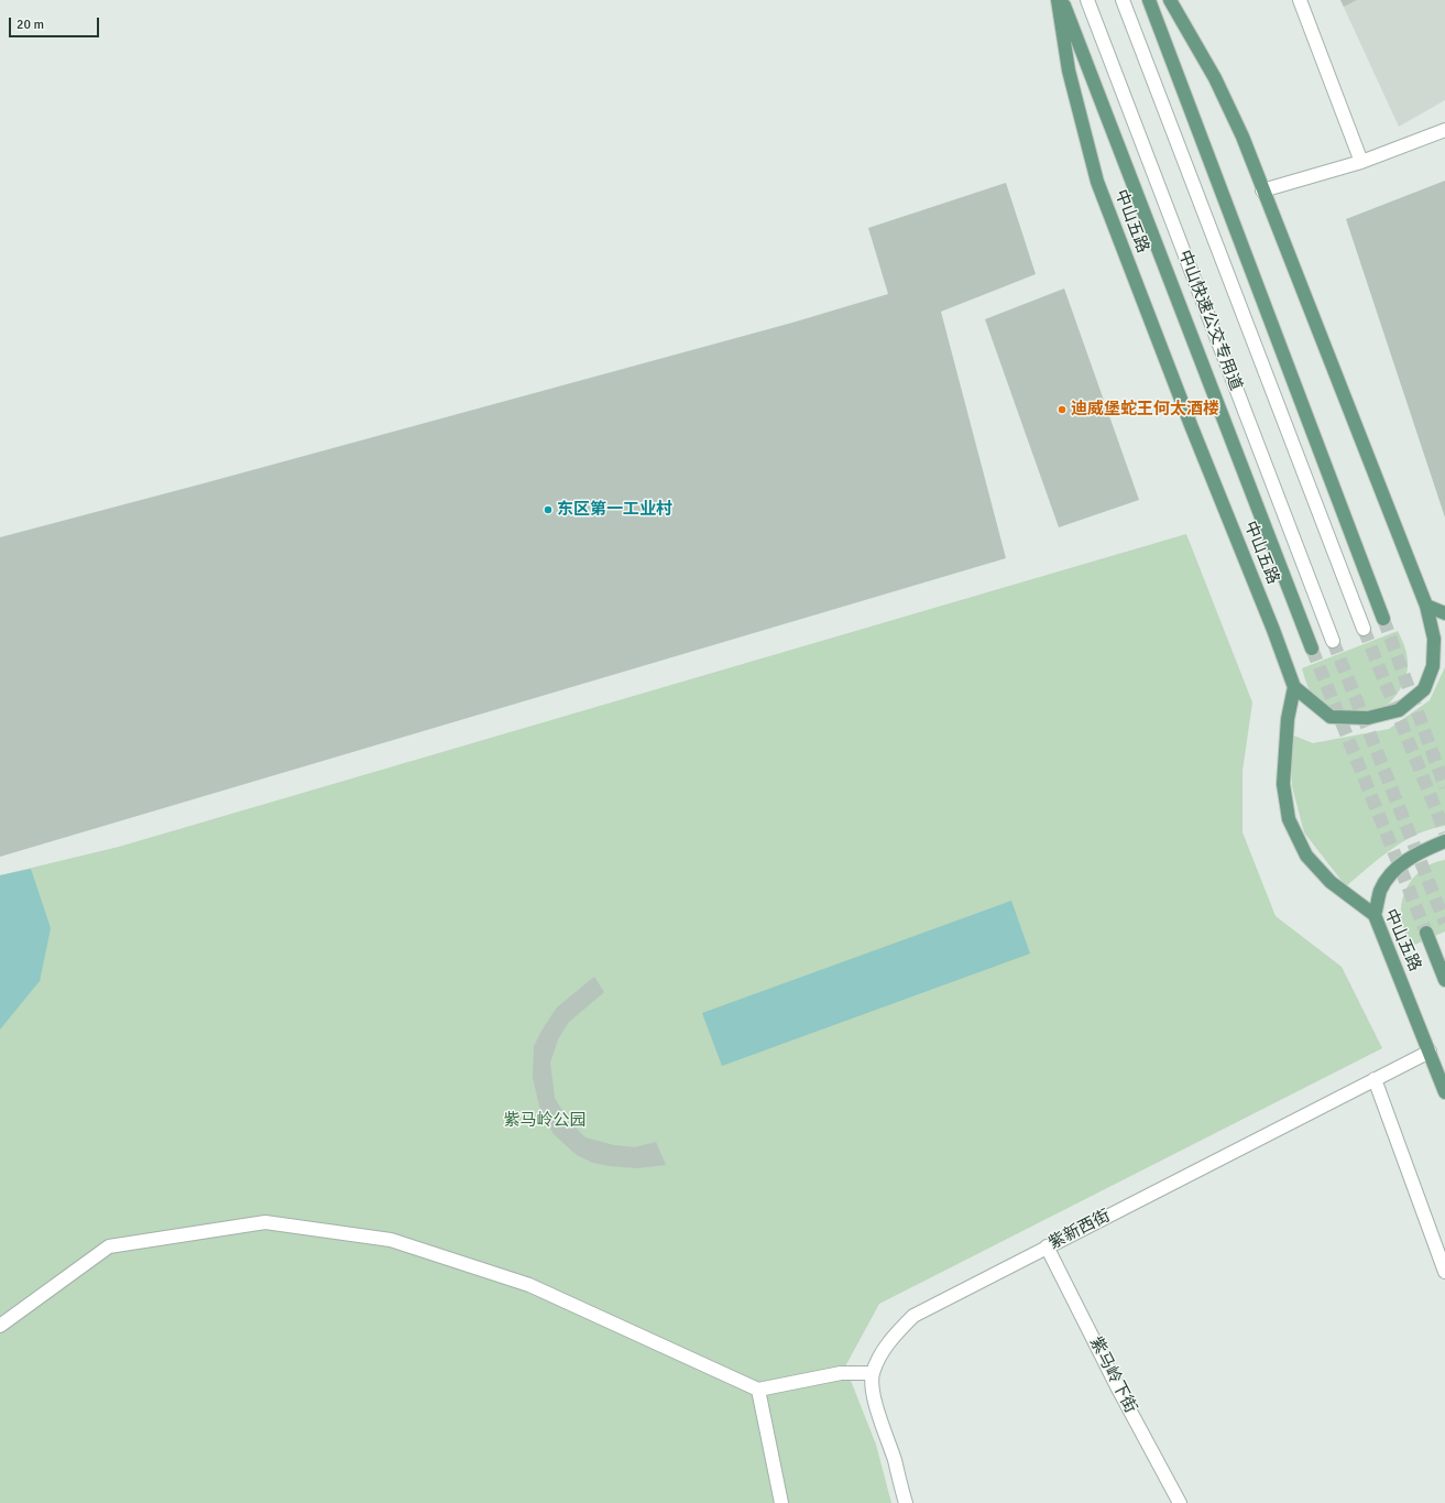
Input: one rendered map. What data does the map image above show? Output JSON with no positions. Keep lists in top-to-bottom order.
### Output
{
  "streets": {
    "main road": ["中山五路"],
    "street": ["中山快速公交专用道", "紫新西街", "紫马岭下街"]
  },
  "crossings": [
    ["中山五路", "紫新西街"],
    ["紫新西街", "紫马岭下街"]
  ],
  "parks": ["紫马岭公园"],
  "places": ["迪威堡蛇王何太酒楼", "东区第一工业村"],
  "scale_bar": "20 m"
}
